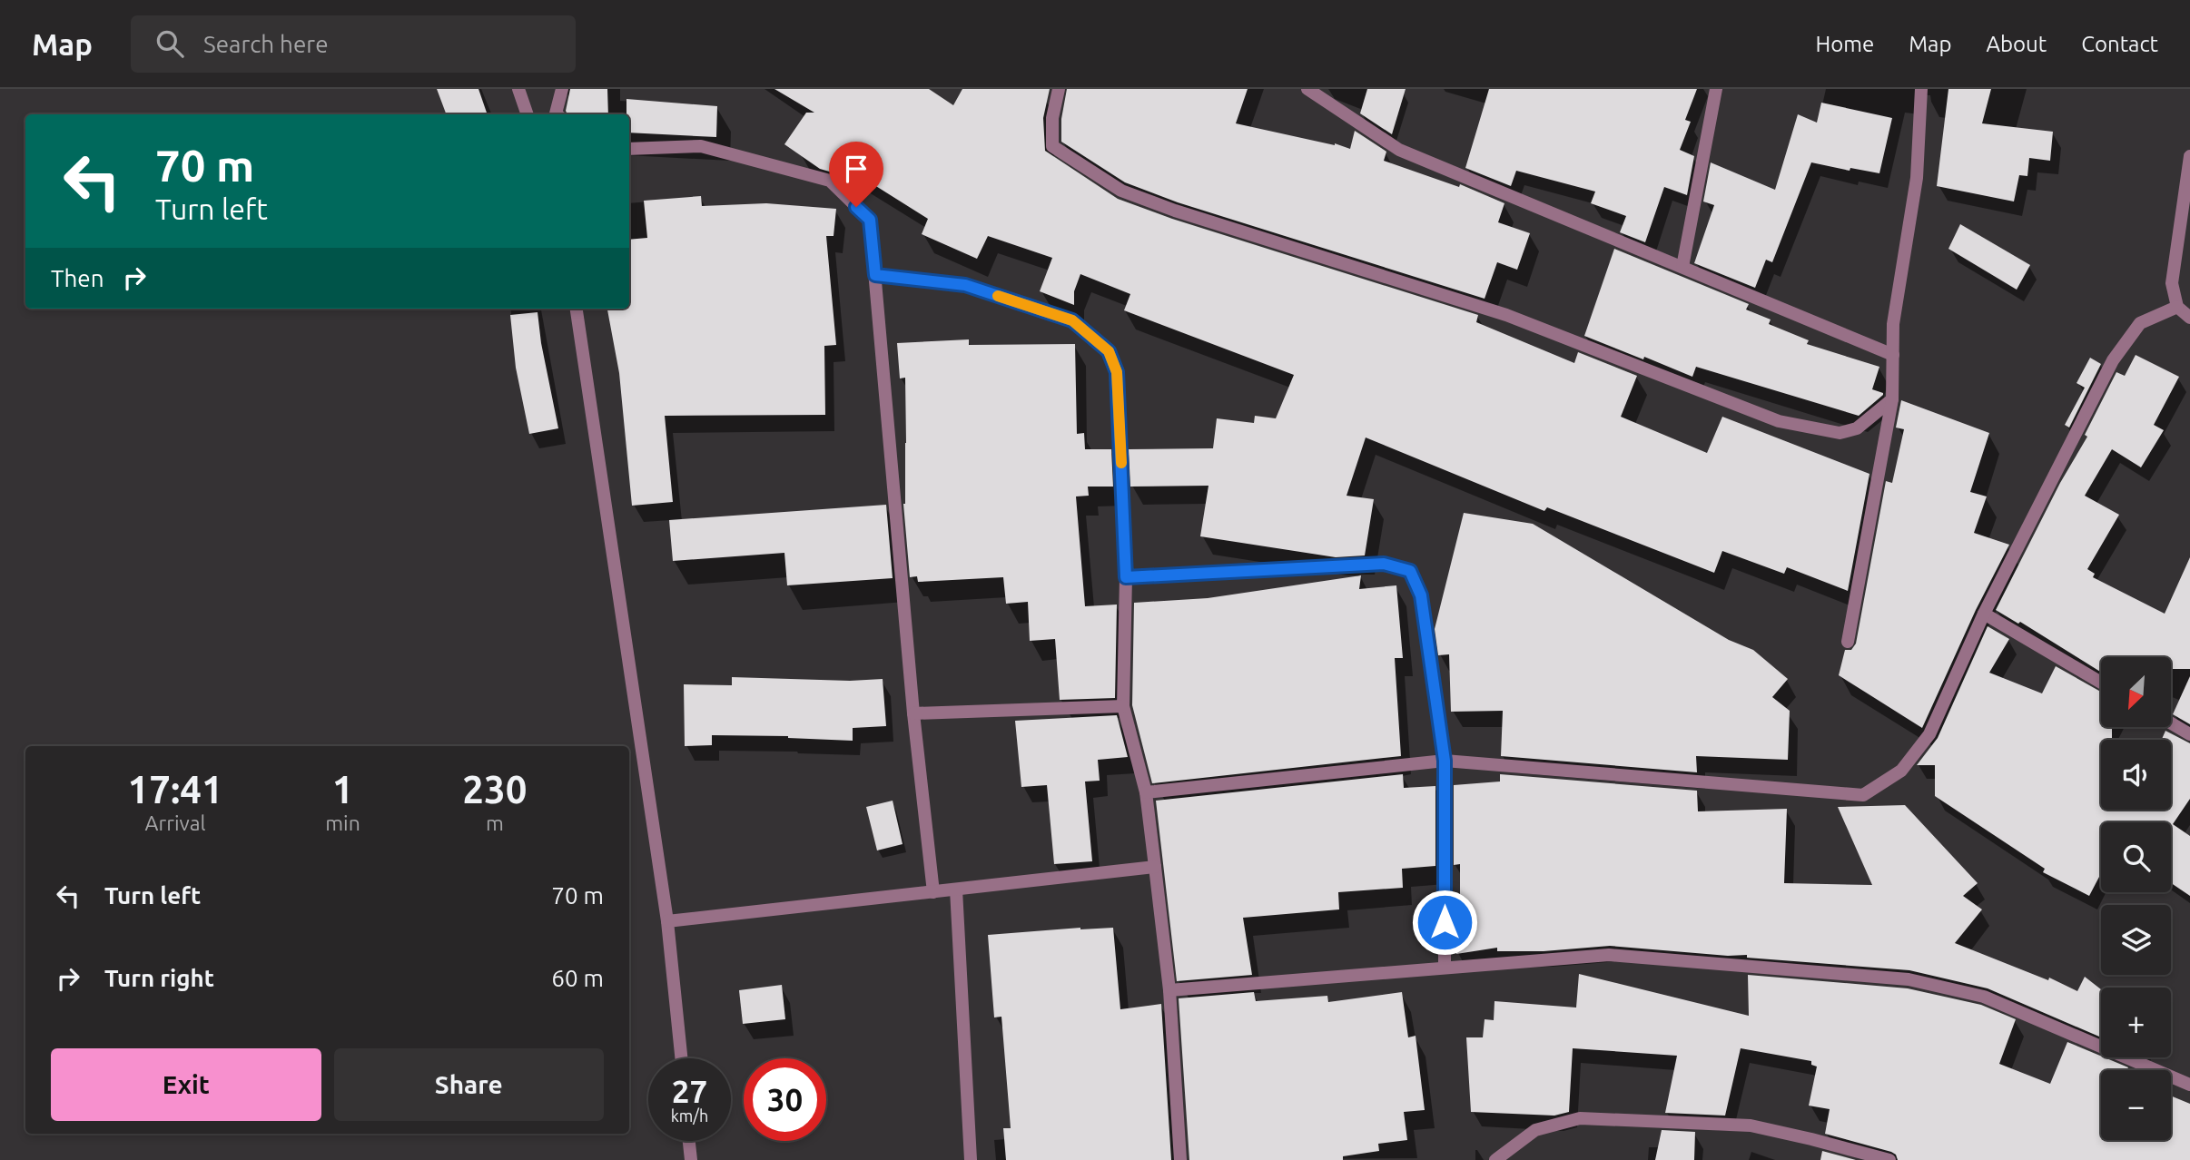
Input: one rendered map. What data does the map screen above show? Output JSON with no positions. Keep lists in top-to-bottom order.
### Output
{
  "north": "bottom left",
  "page": {
    "header": "Map",
    "search": "Search here",
    "nav": [
      "Home",
      "Map",
      "About",
      "Contact"
    ],
    "turn": ["70 m", "Turn left"],
    "then": "Then",
    "map_buttons": ["+", "−"],
    "eta": [
      "17:41",
      "Arrival",
      "1",
      "min",
      "230",
      "m"
    ],
    "list": [
      {
        "name": "Turn left",
        "value": "70 m"
      },
      {
        "name": "Turn right",
        "value": "60 m"
      }
    ],
    "buttons": ["Exit", "Share"],
    "speed": "27 km/h",
    "limit": "30"
  }
}
